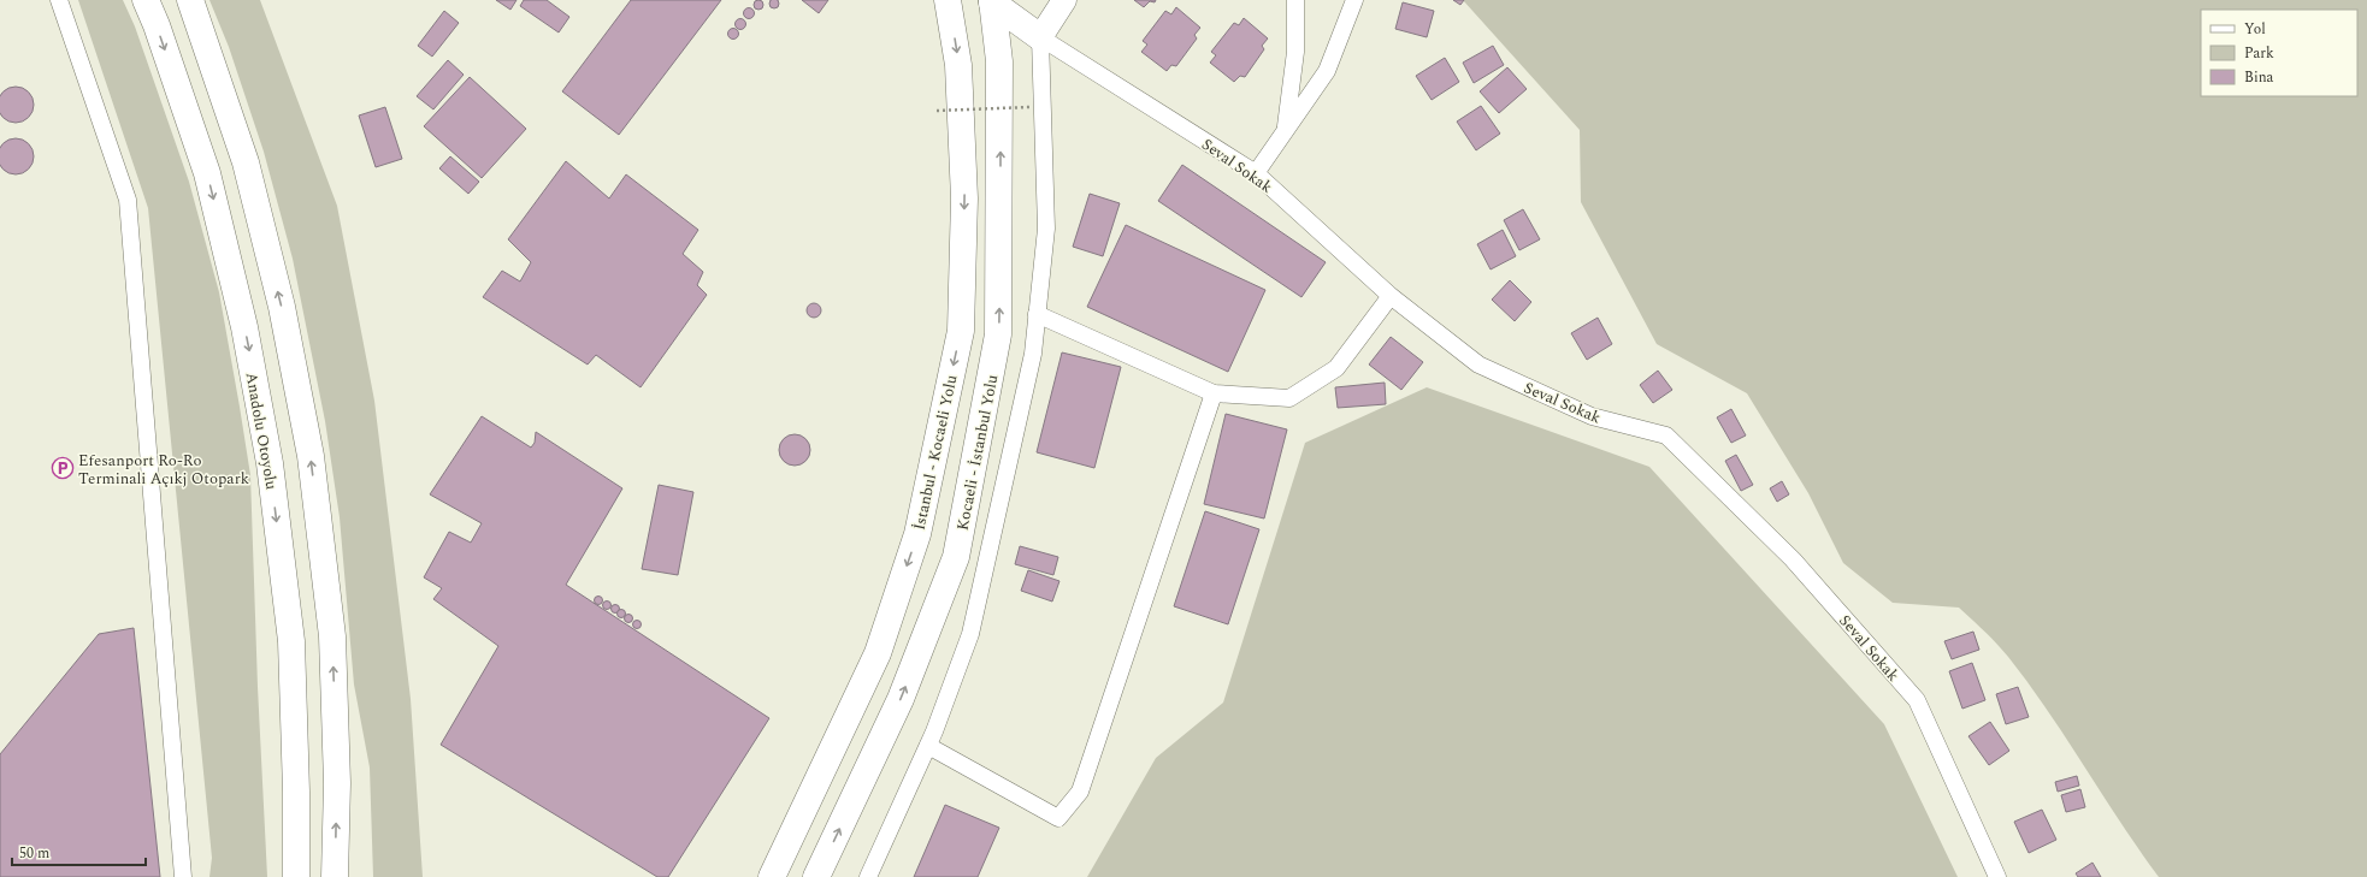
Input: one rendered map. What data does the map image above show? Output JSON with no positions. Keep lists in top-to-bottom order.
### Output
{
  "streets": {
    "highway": ["Anadolu Otoyolu", "İstanbul - Kocaeli Yolu", "Kocaeli - İstanbul Yolu"],
    "street": ["Seval Sokak"]
  },
  "one_way": ["İstanbul - Kocaeli Yolu", "Kocaeli - İstanbul Yolu"],
  "places": {
    "parking": ["Efesanport Ro-Ro Terminali Açıkj Otopark"]
  },
  "legend": ["Yol", "Park", "Bina"],
  "scale_bar": "50 m"
}
